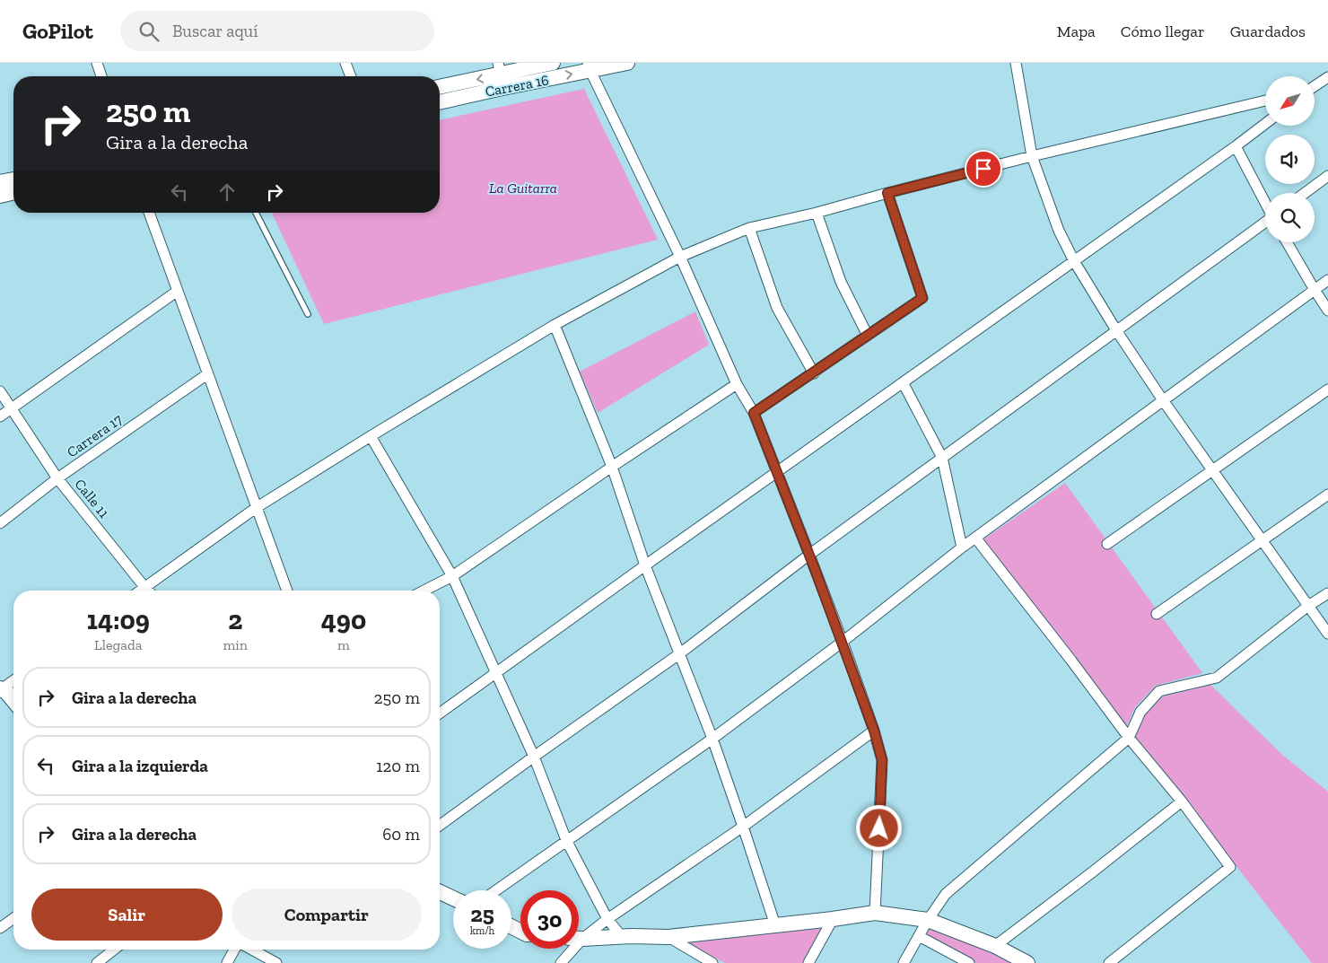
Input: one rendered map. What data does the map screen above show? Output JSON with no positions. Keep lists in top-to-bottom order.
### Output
{
  "streets": {
    "main road": ["Carrera 16"],
    "street": ["Carrera 17", "Calle 11"]
  },
  "crossings": [
    ["Carrera 17", "Calle 11"]
  ],
  "parks": ["La Guitarra"],
  "north": "bottom left",
  "page": {
    "header": "GoPilot",
    "search": "Buscar aquí",
    "nav": ["Mapa", "Cómo llegar", "Guardados"],
    "turn": ["250 m", "Gira a la derecha"],
    "eta": [
      "14:09",
      "Llegada",
      "2",
      "min",
      "490",
      "m"
    ],
    "list": [
      {
        "name": "Gira a la derecha",
        "value": "250 m"
      },
      {
        "name": "Gira a la izquierda",
        "value": "120 m"
      },
      {
        "name": "Gira a la derecha",
        "value": "60 m"
      }
    ],
    "buttons": ["Salir", "Compartir"],
    "speed": "25 km/h",
    "limit": "30"
  }
}
